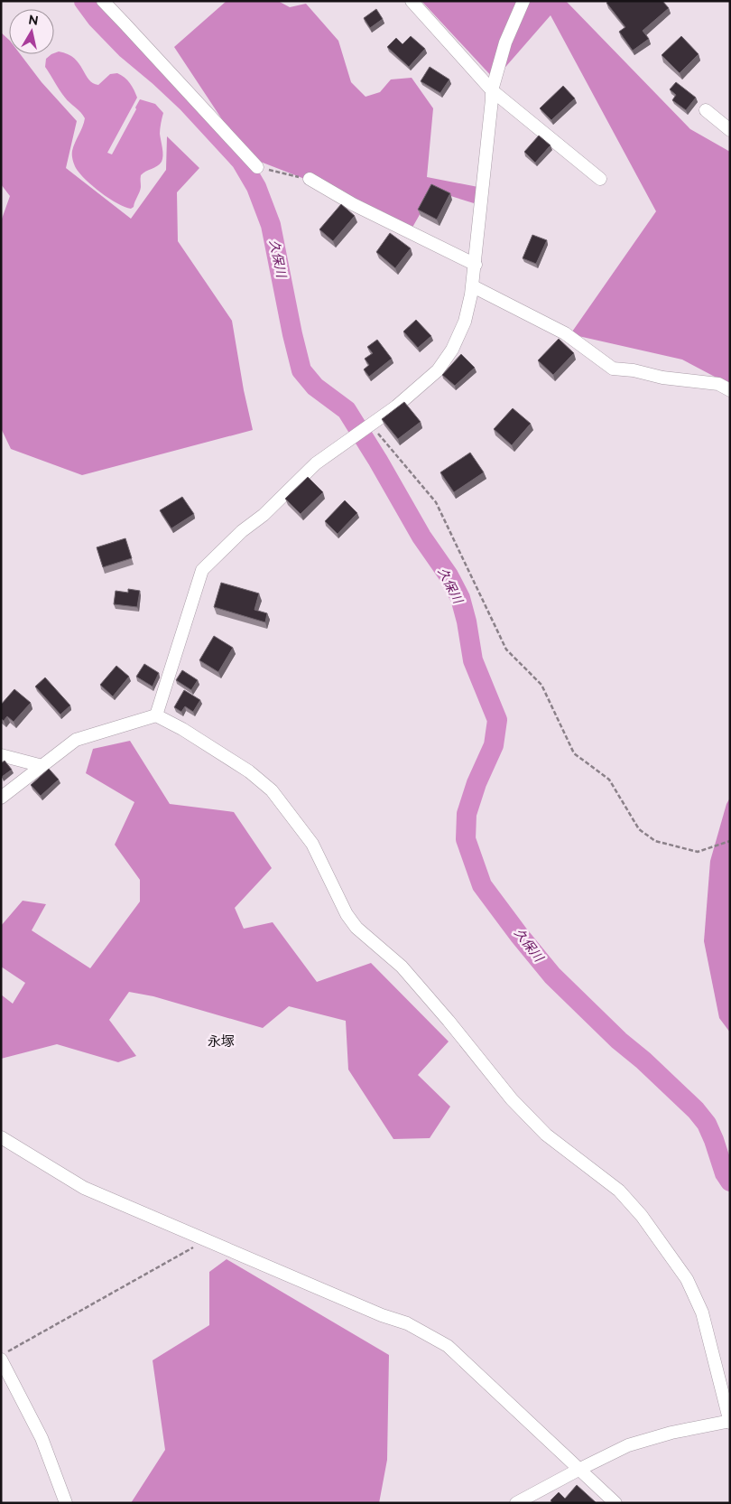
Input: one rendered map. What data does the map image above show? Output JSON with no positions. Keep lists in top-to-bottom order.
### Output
{
  "districts": ["永塚"],
  "water": ["久保川"],
  "north": "top"
}
